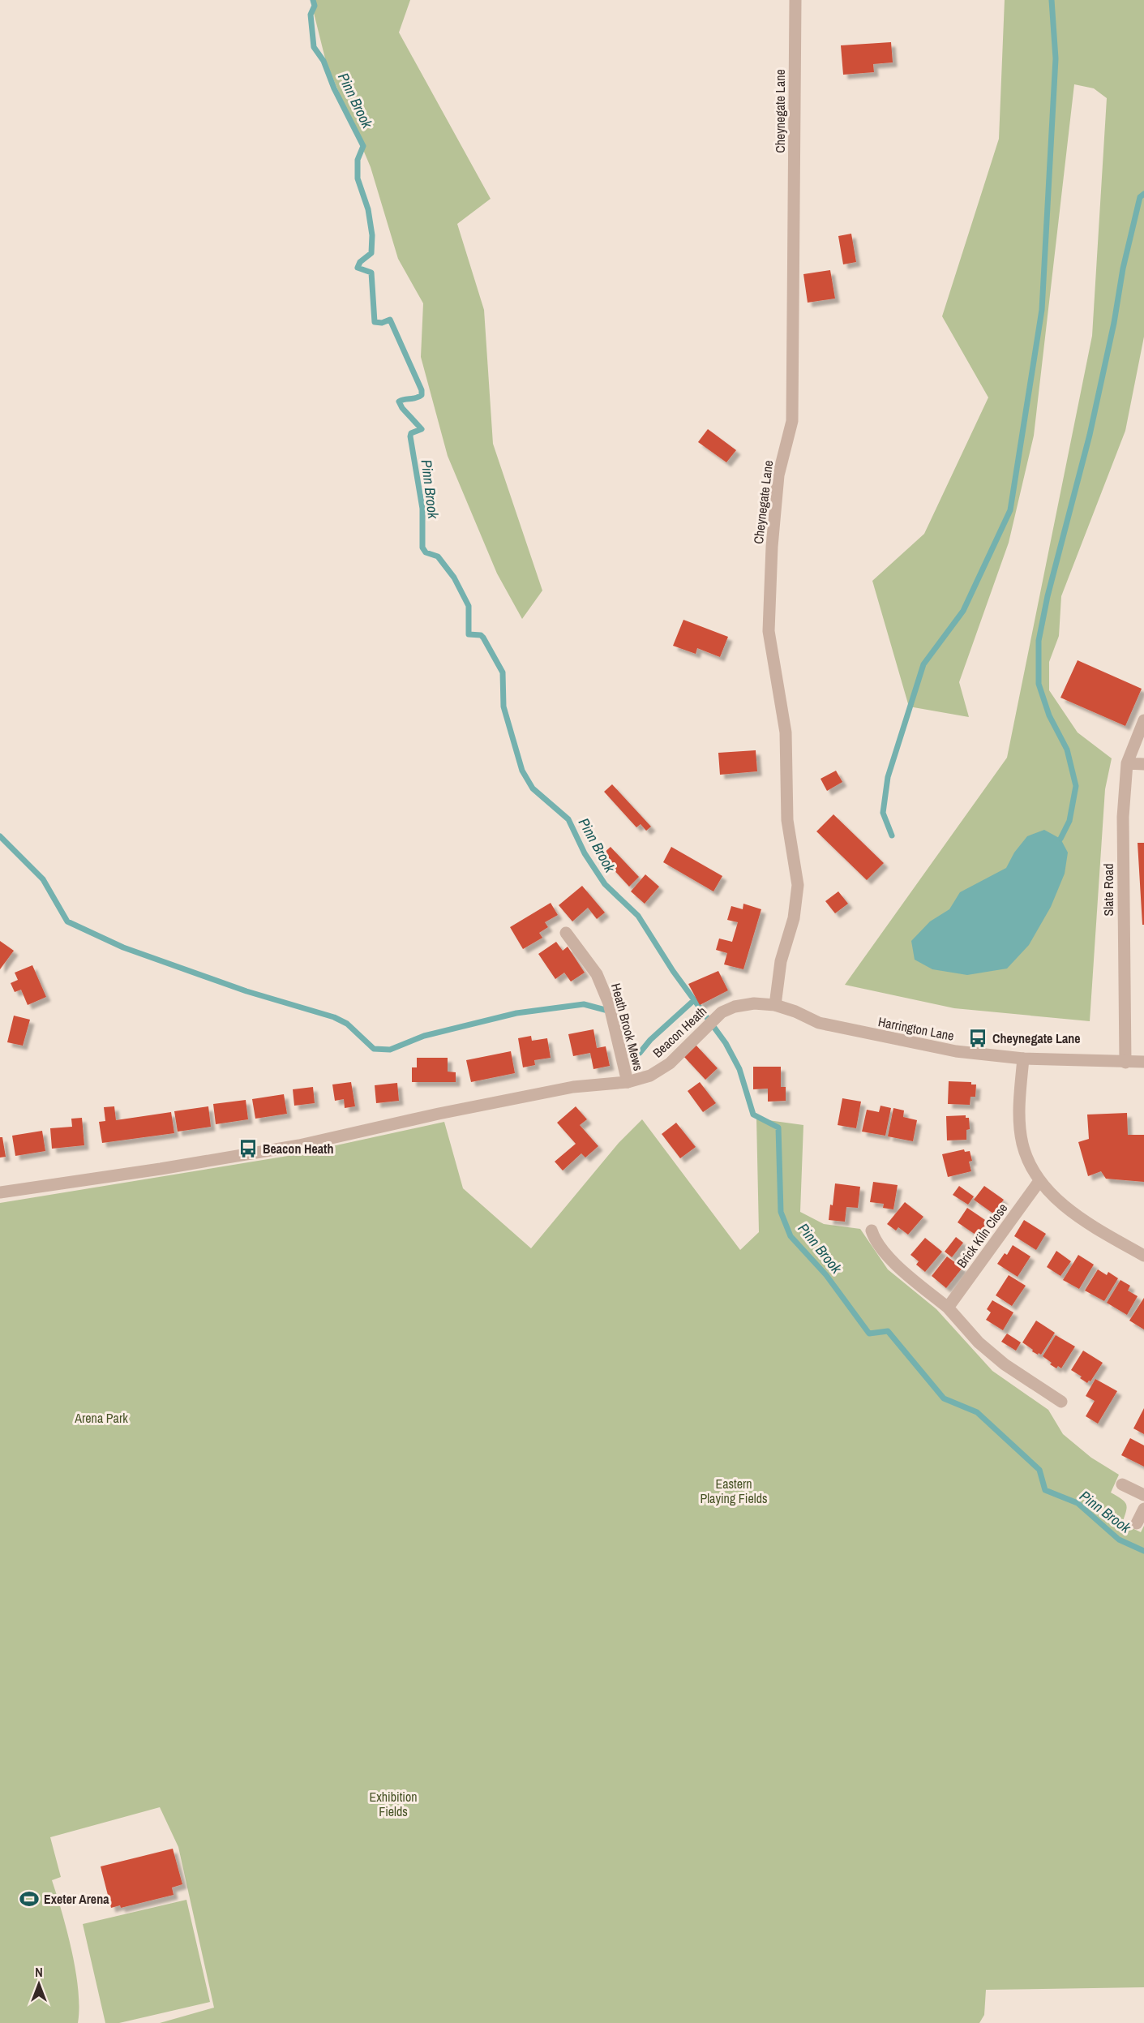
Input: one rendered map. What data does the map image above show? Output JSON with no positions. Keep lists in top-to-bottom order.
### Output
{
  "streets": {
    "street": [
      "Cheynegate Lane",
      "Slate Road",
      "Heath Brook Mews",
      "Harrington Lane",
      "Beacon Heath",
      "Brick Kiln Close"
    ]
  },
  "crossings": [
    ["Cheynegate Lane", "Harrington Lane"],
    ["Cheynegate Lane", "Beacon Heath"],
    ["Slate Road", "Harrington Lane"],
    ["Heath Brook Mews", "Beacon Heath"],
    ["Harrington Lane", "Beacon Heath"]
  ],
  "water": ["Pinn Brook"],
  "parks": ["Arena Park", "Eastern Playing Fields", "Exhibition Fields"],
  "places": {
    "bus stop": ["Cheynegate Lane", "Beacon Heath"],
    "sports": ["Exeter Arena"]
  },
  "north": "top"
}
